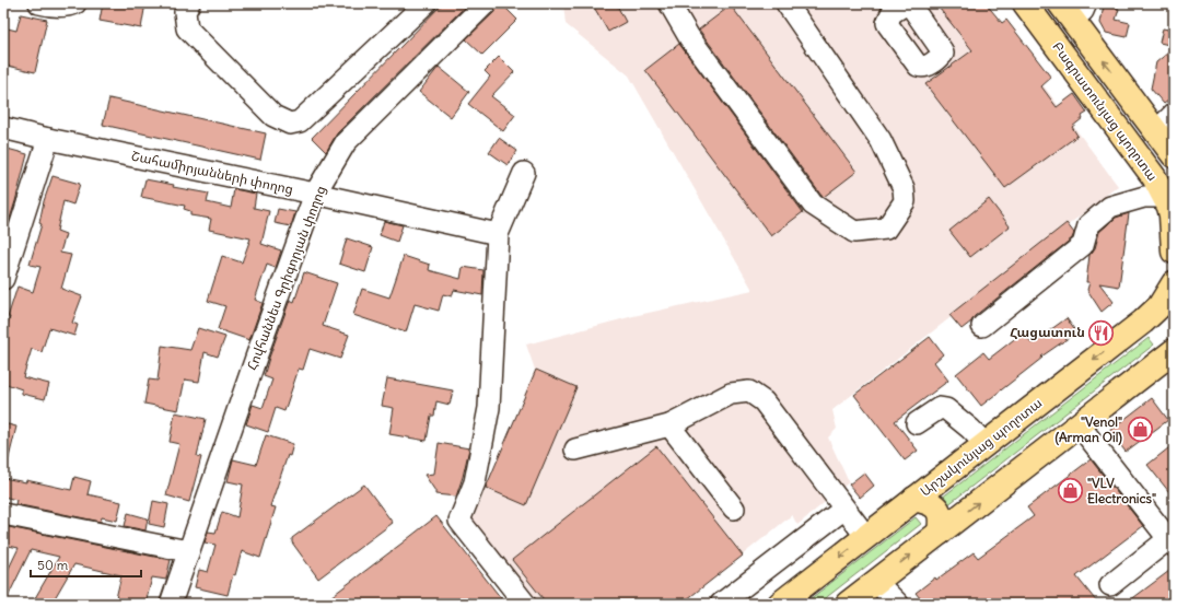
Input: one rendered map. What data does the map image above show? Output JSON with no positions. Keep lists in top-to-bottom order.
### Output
{
  "streets": {
    "main road": ["Բագրատունյաց պողոտա", "Արշակունյաց պողոտա"],
    "street": ["Շահամիրյանների փողոց", "Հովհաննես Գրիգորյան փողոց"]
  },
  "crossings": [
    ["Շահամիրյանների փողոց", "Հովհաննես Գրիգորյան փողոց"]
  ],
  "places": {
    "restaurant": ["Հացատուն"],
    "shop": ["\"Venol\" (Arman Oil)", "\"VLV Electronics\""]
  },
  "scale_bar": "50 m"
}
